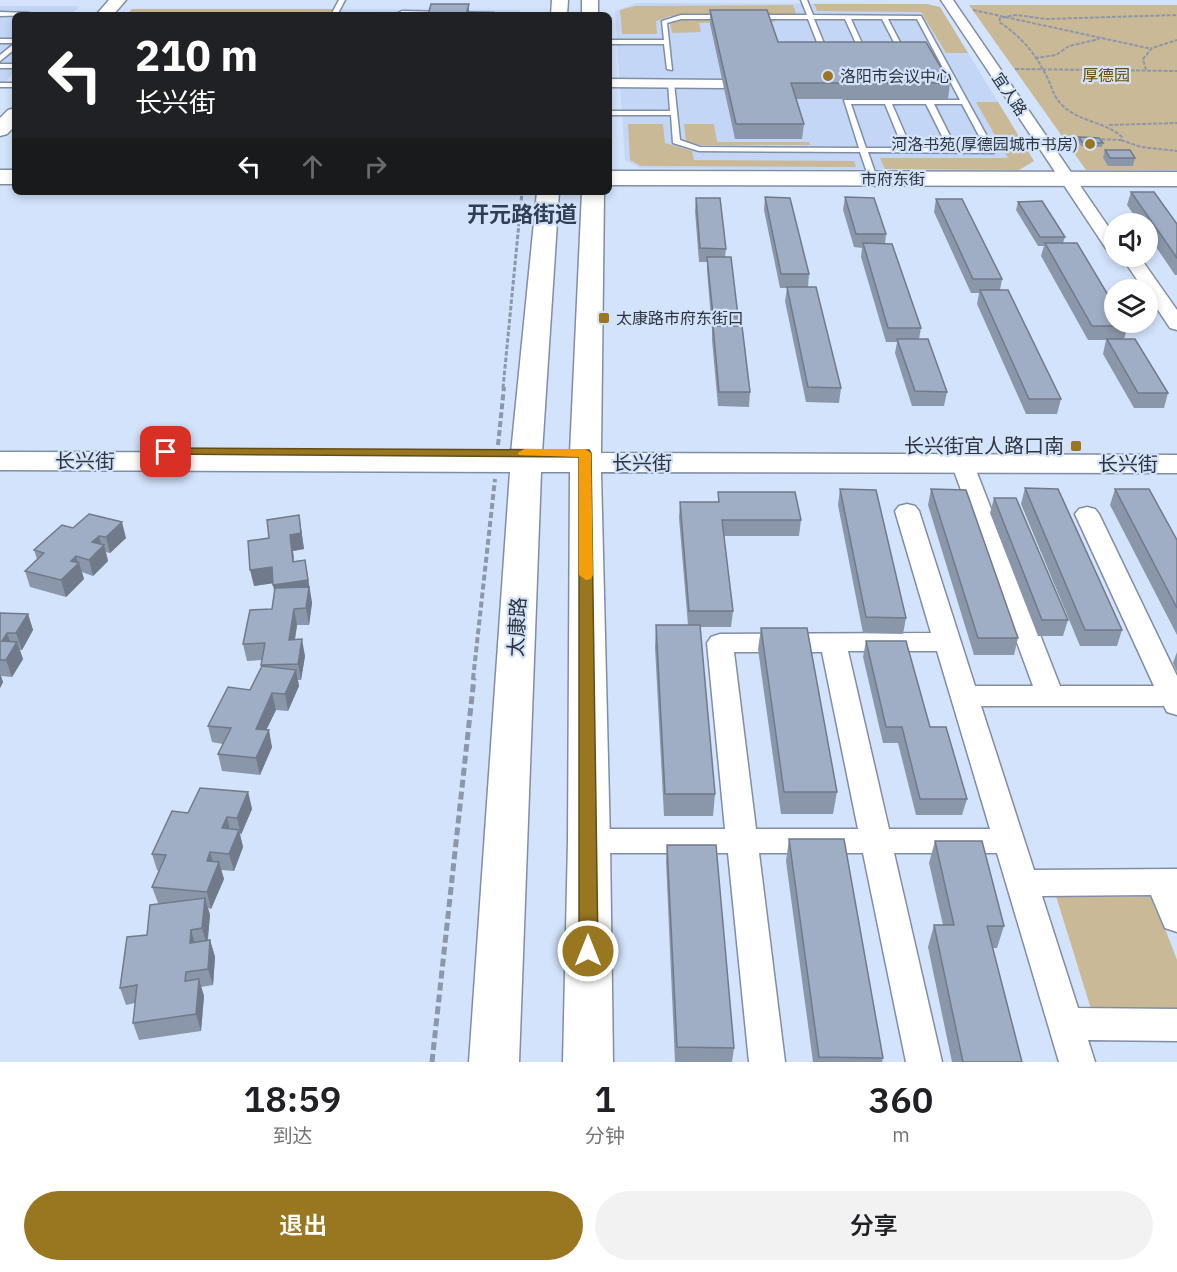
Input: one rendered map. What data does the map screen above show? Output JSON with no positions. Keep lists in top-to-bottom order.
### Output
{
  "streets": {
    "main road": ["市府东街", "长兴街", "太康路"],
    "street": ["宜人路"]
  },
  "crossings": [
    ["宜人路", "市府东街"],
    ["长兴街", "太康路"]
  ],
  "districts": ["开元路街道"],
  "parks": ["厚德园"],
  "places": {
    "other": ["洛阳市会议中心", "河洛书苑(厚德园城市书房)"],
    "transit": ["太康路市府东街口", "长兴街宜人路口南"]
  },
  "page": {
    "turn": ["210 m", "长兴街"],
    "eta": [
      "18:59",
      "到达",
      "1",
      "分钟",
      "360",
      "m"
    ],
    "buttons": ["退出", "分享"]
  }
}
